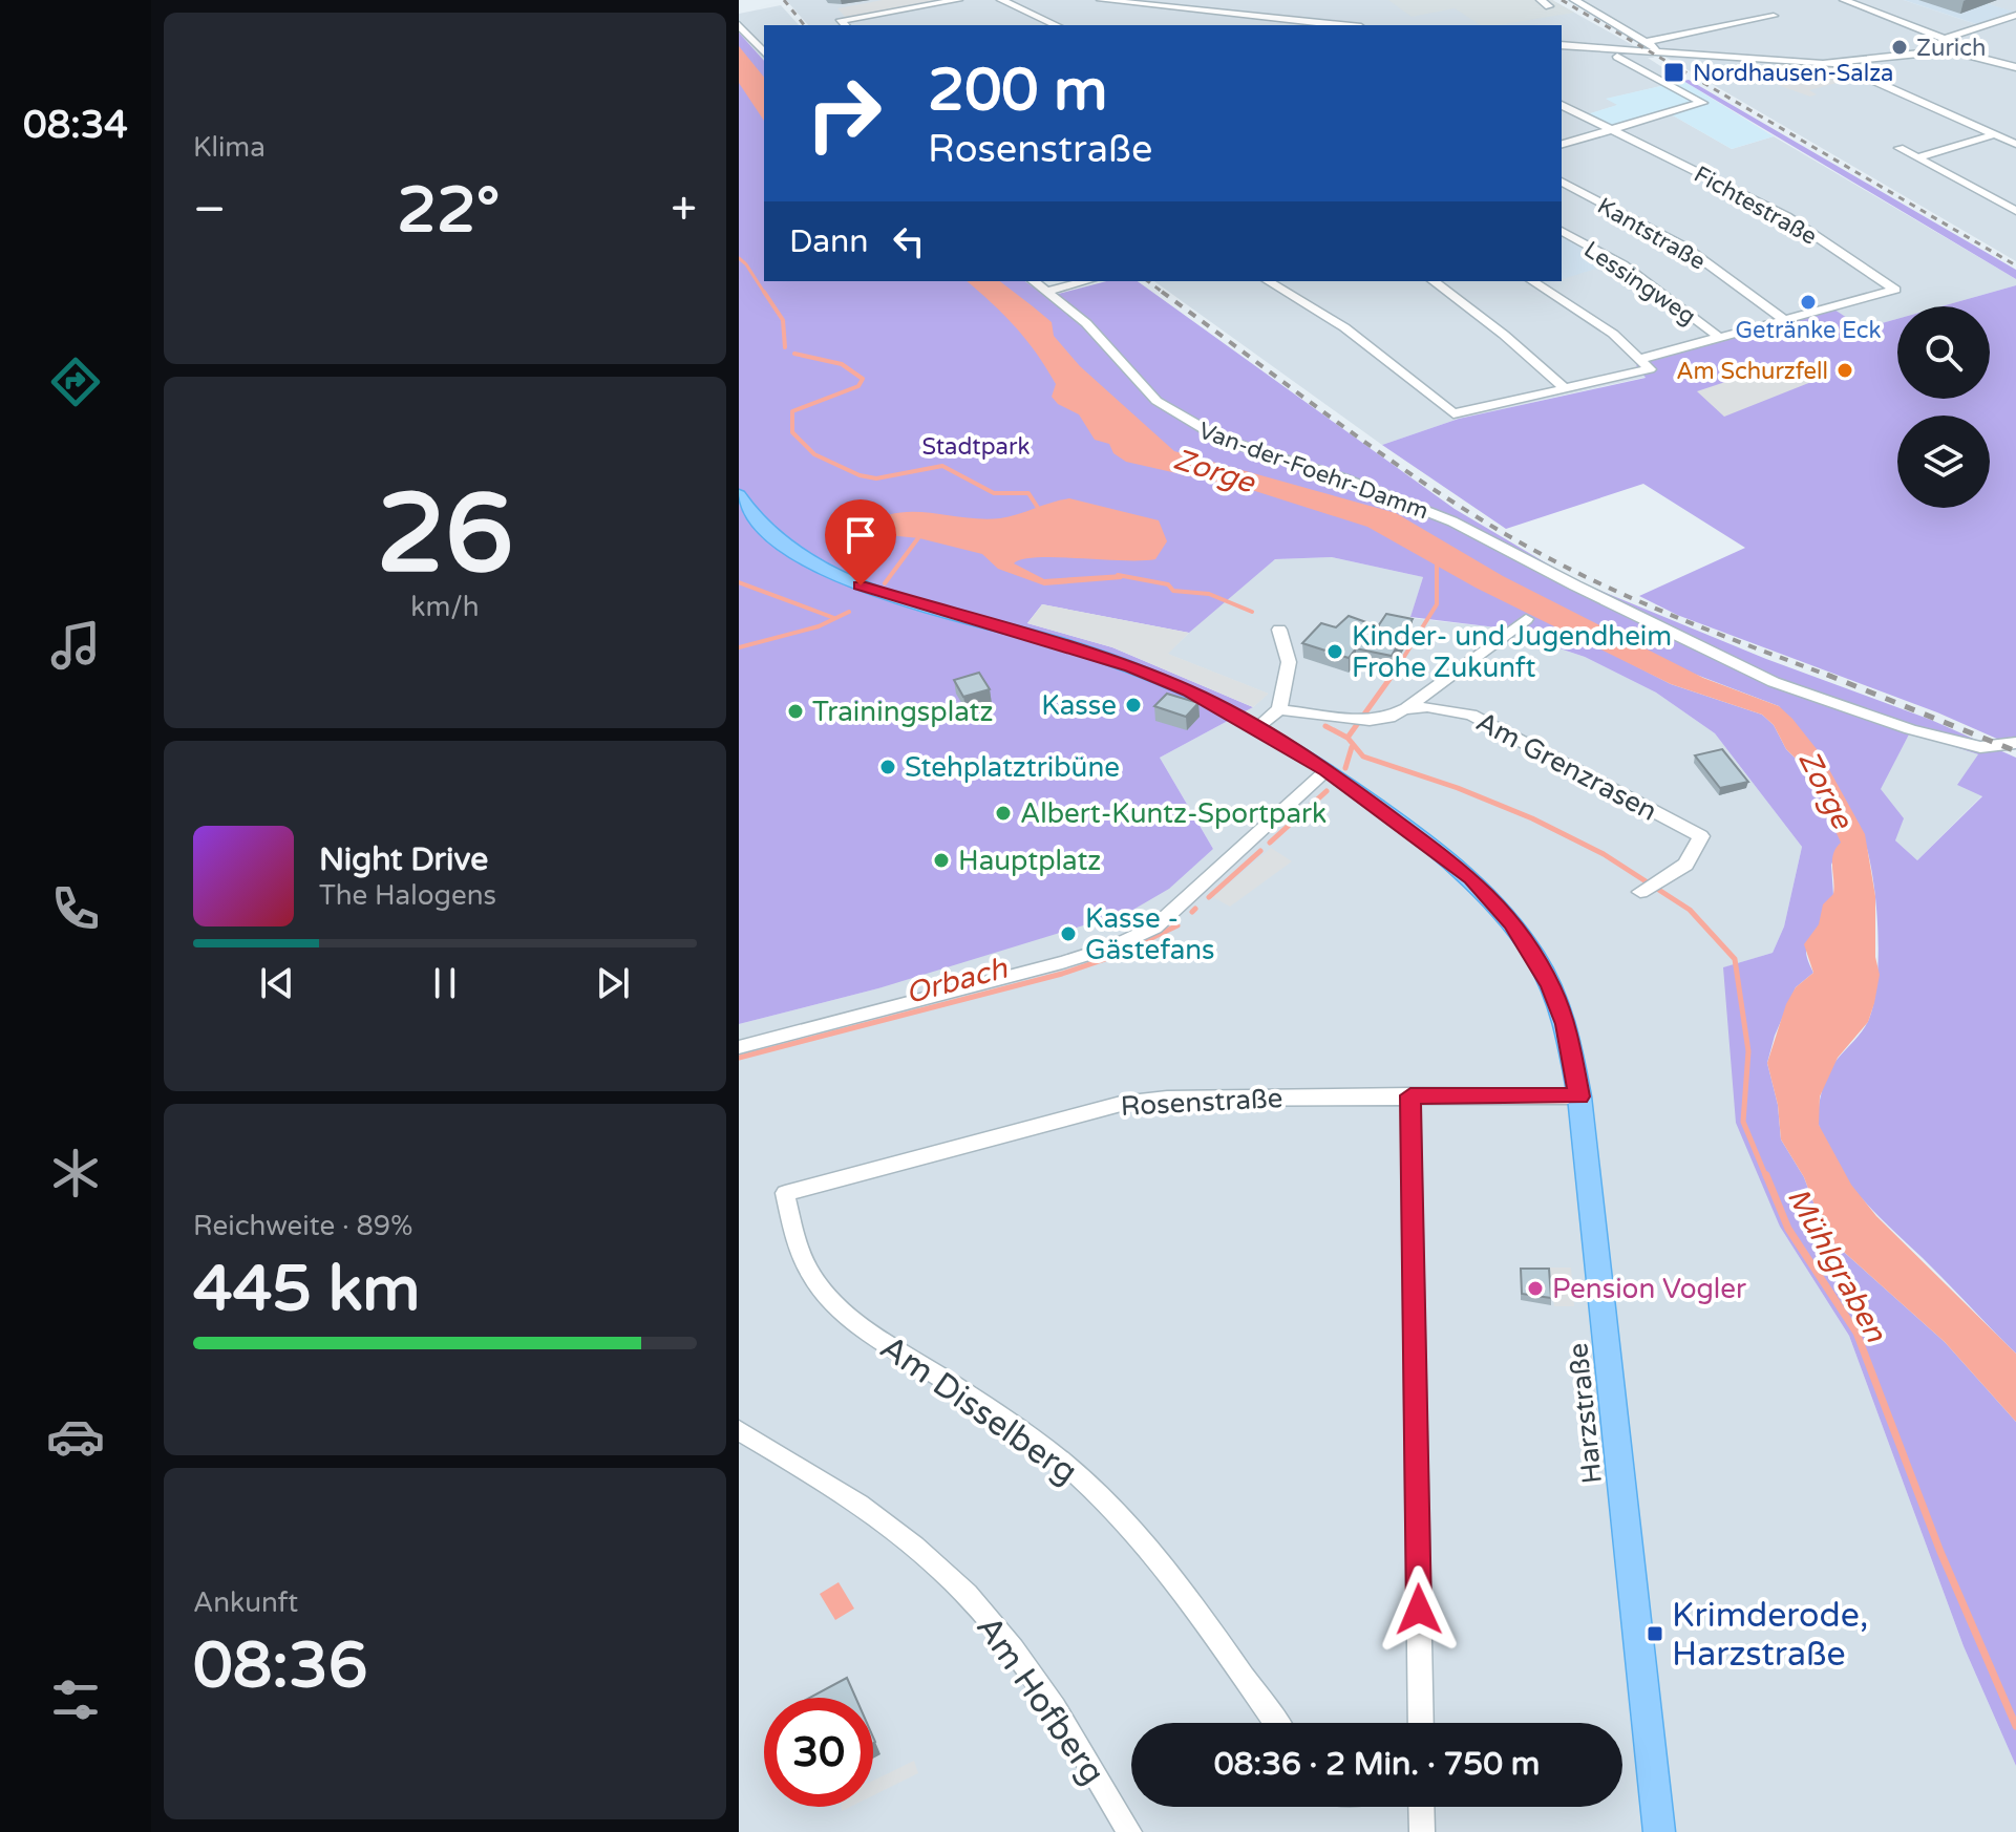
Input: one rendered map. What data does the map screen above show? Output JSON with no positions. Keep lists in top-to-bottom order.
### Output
{
  "streets": {
    "main road": ["Harzstraße"],
    "street": [
      "Fichtestraße",
      "Kantstraße",
      "Lessingweg",
      "Van-der-Foehr-Damm",
      "Am Grenzrasen",
      "Rosenstraße",
      "Am Disselberg",
      "Am Hofberg"
    ]
  },
  "crossings": [
    ["Fichtestraße", "Kantstraße"],
    ["Rosenstraße", "Am Disselberg"],
    ["Rosenstraße", "Harzstraße"]
  ],
  "water": ["Zorge", "Orbach", "Mühlgraben"],
  "parks": ["Stadtpark"],
  "places": {
    "other": [
      "Zurich",
      "Getränke Eck",
      "Am Schurzfell",
      "Kinder- und Jugendheim Frohe Zukunft",
      "Kasse",
      "Trainingsplatz",
      "Stehplatztribüne",
      "Albert-Kuntz-Sportpark",
      "Hauptplatz",
      "Kasse - Gästefans",
      "Pension Vogler"
    ],
    "transit": ["Nordhausen-Salza", "Krimderode, Harzstraße"]
  },
  "page": {
    "tabs": "08:34",
    "tile": [
      "Klima",
      ["26", "km/h"],
      ["Reichweite · 89%", "445 km"],
      ["Ankunft", "08:36"]
    ],
    "turn": ["200 m", "Rosenstraße"],
    "heat": ["−", "22°", "+"],
    "then": "Dann",
    "song": ["Night Drive", "The Halogens"],
    "limit": "30",
    "trip": "08:36 · 2 Min. · 750 m"
  }
}
